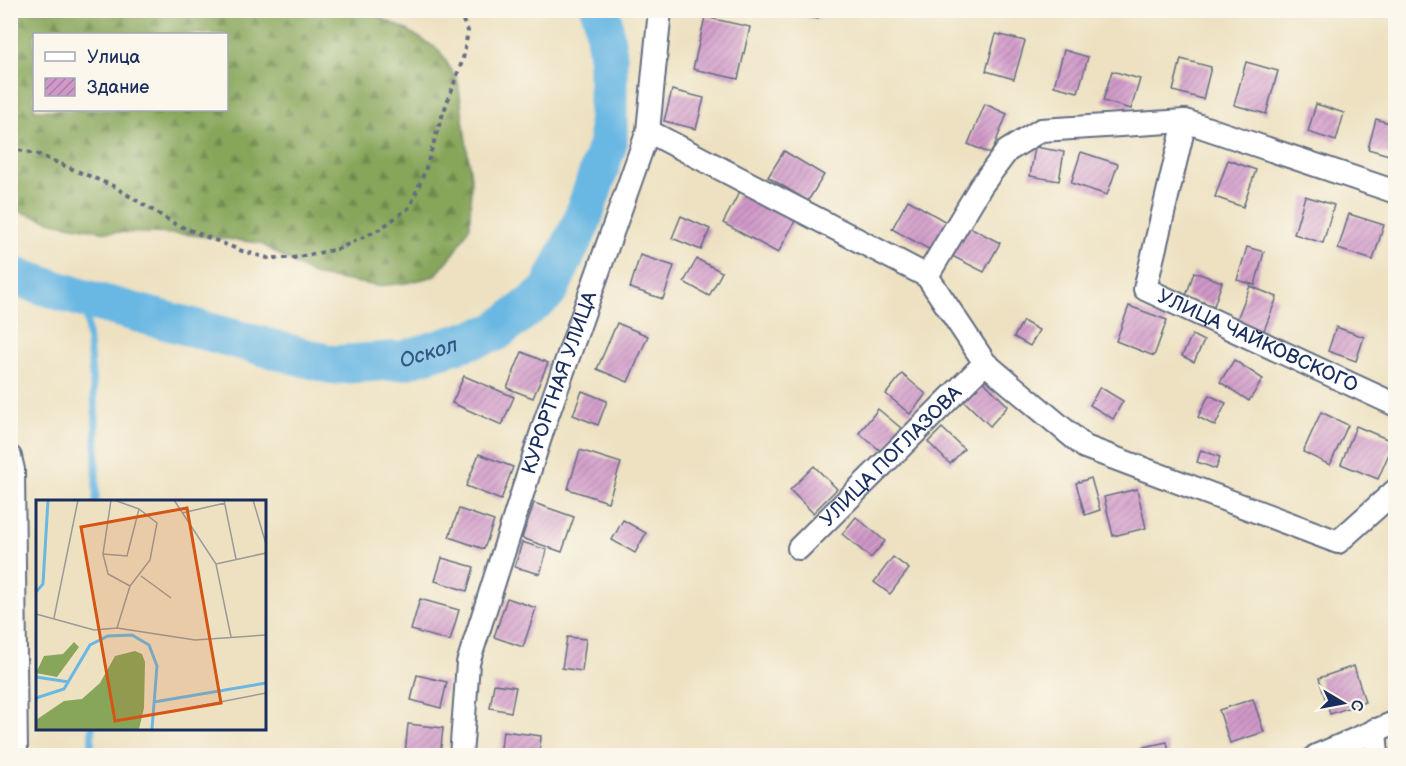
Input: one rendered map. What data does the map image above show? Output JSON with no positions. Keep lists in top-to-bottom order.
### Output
{
  "streets": {
    "street": ["УЛИЦА ЧАЙКОВСКОГО", "КУРОРТНАЯ УЛИЦА", "УЛИЦА ПОГЛАЗОВА"]
  },
  "water": ["Оскол"],
  "legend": ["Улица", "Здание"],
  "north": "right"
}
